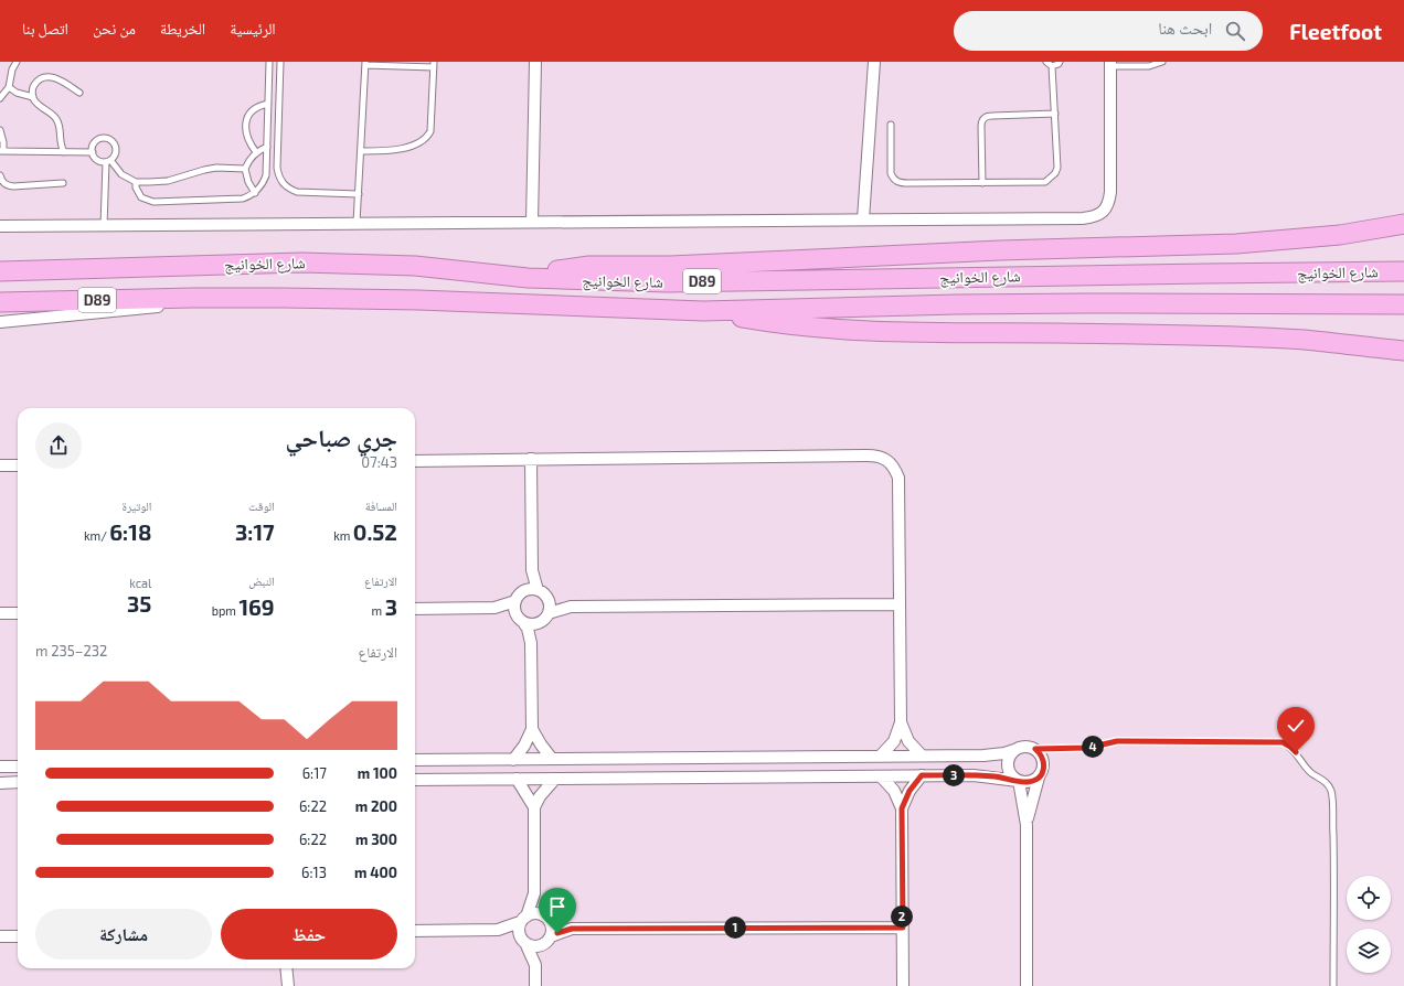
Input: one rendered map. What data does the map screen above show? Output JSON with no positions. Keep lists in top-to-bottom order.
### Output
{
  "streets": {
    "highway": ["شارع الخوانيج", "D89"]
  },
  "page": {
    "header": "Fleetfoot",
    "search": "ابحث هنا",
    "nav": [
      "الرئيسية",
      "الخريطة",
      "من نحن",
      "اتصل بنا"
    ],
    "heading": ["جري صباحي", "07:43"],
    "stats": [
      ["المسافة", "0.52 km"],
      ["الوقت", "3:17"],
      ["الوتيرة", "6:18 /km"],
      ["الارتفاع", "3 m"],
      ["النبض", "169 bpm"],
      ["kcal", "35"]
    ],
    "chart": ["الارتفاع", "232–235 m"],
    "pins": [
      "4",
      "3",
      "2",
      "1"
    ],
    "list": [
      {
        "name": "100 m",
        "note": "6:17"
      },
      {
        "name": "200 m",
        "note": "6:22"
      },
      {
        "name": "300 m",
        "note": "6:22"
      },
      {
        "name": "400 m",
        "note": "6:13"
      }
    ],
    "buttons": ["حفظ", "مشاركة"]
  }
}
